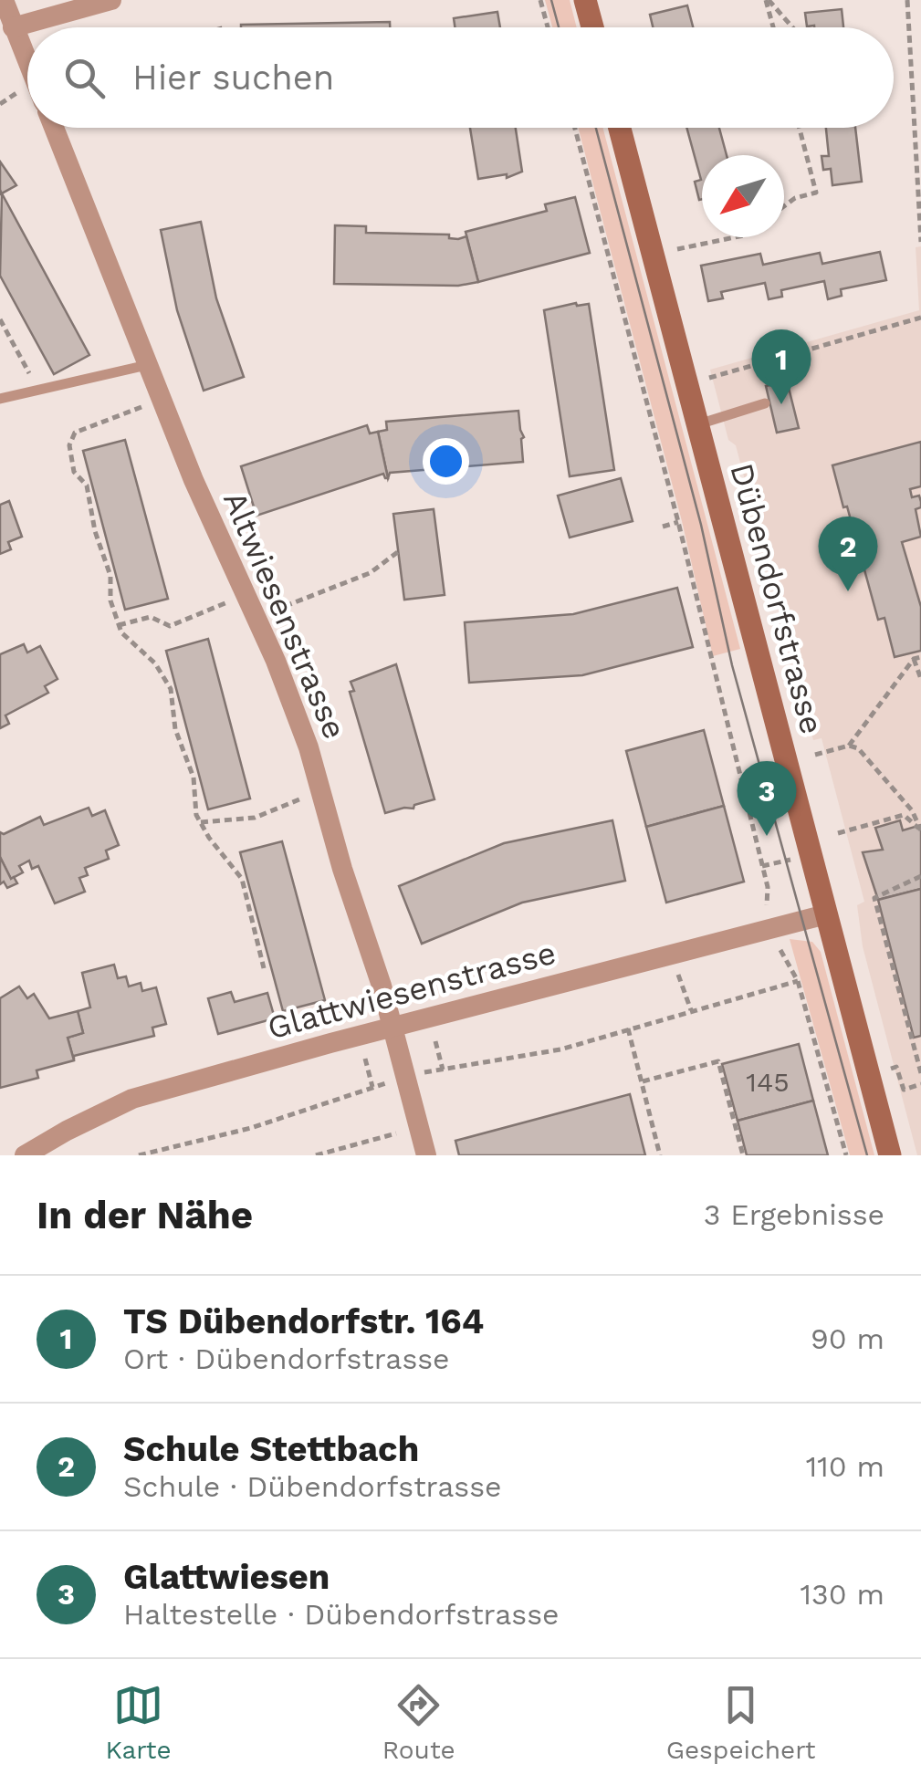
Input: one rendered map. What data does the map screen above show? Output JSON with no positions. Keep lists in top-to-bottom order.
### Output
{
  "streets": {
    "street": ["Dübendorfstrasse", "Altwiesenstrasse", "Glattwiesenstrasse"]
  },
  "crossings": [
    ["Dübendorfstrasse", "Glattwiesenstrasse"],
    ["Altwiesenstrasse", "Glattwiesenstrasse"]
  ],
  "house_numbers": ["145"],
  "north": "bottom left",
  "page": {
    "search": "Hier suchen",
    "pins": ["1", "2", "3"],
    "heading": ["In der Nähe", "3 Ergebnisse"],
    "list": [
      {
        "mark": "1",
        "name": "TS Dübendorfstr. 164",
        "note": "Ort · Dübendorfstrasse",
        "value": "90 m"
      },
      {
        "mark": "2",
        "name": "Schule Stettbach",
        "note": "Schule · Dübendorfstrasse",
        "value": "110 m"
      },
      {
        "mark": "3",
        "name": "Glattwiesen",
        "note": "Haltestelle · Dübendorfstrasse",
        "value": "130 m"
      }
    ],
    "nav": ["Karte", "Route", "Gespeichert"]
  }
}
